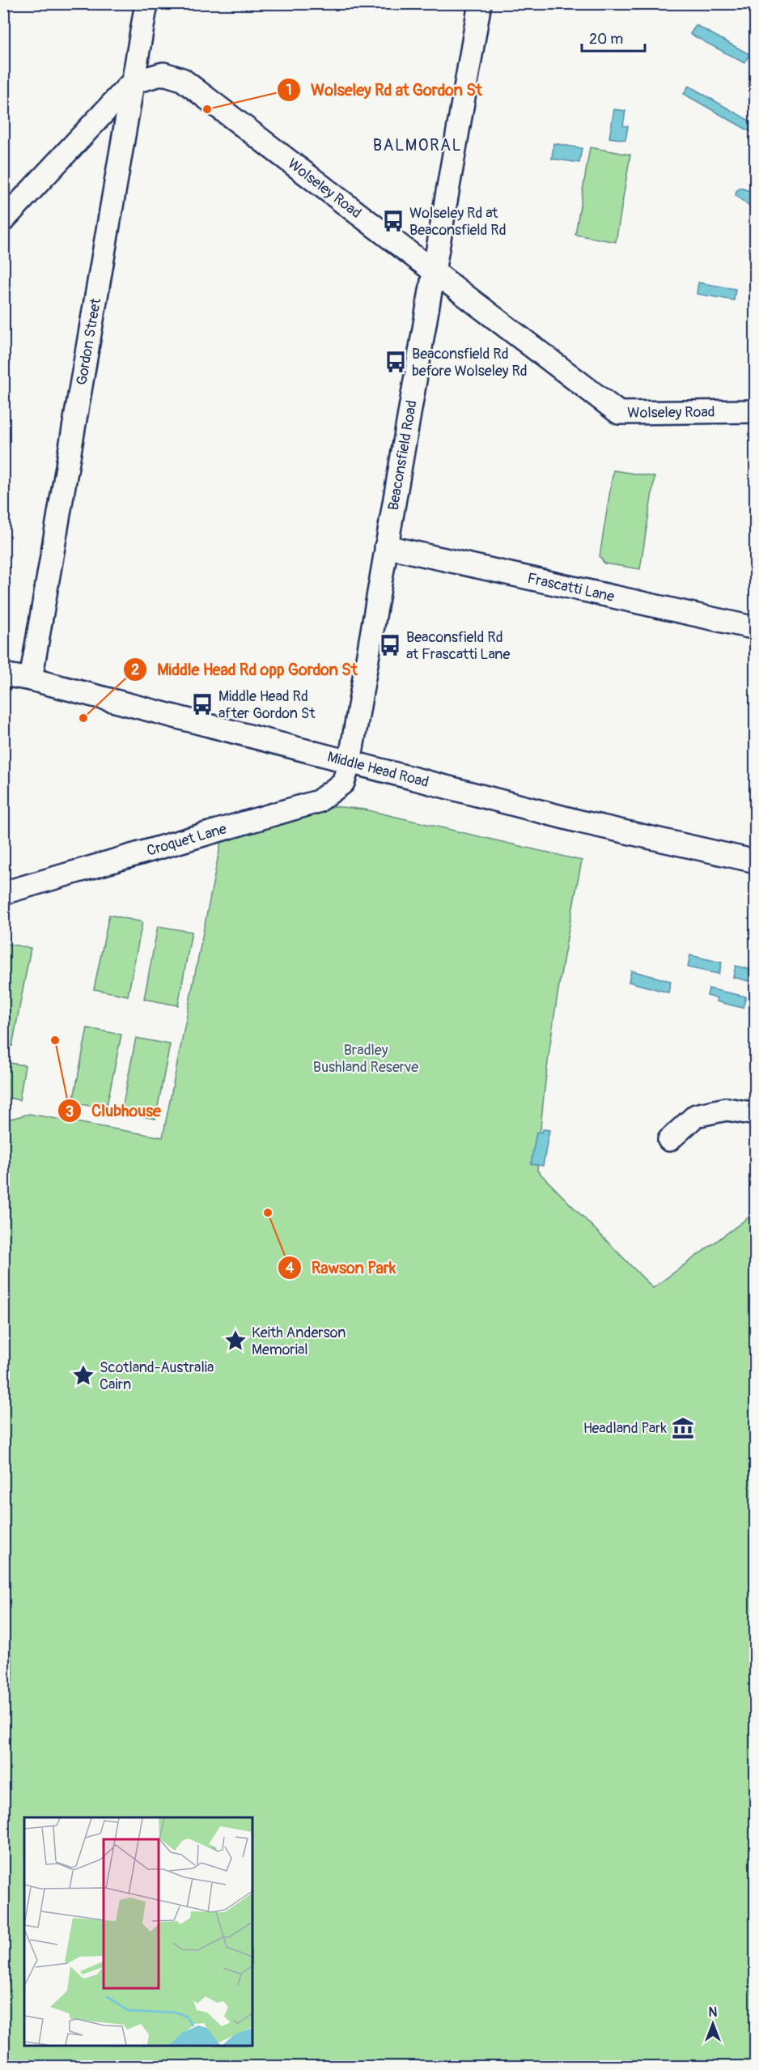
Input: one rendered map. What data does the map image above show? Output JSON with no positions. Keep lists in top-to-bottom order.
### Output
{
  "streets": {
    "street": [
      "Wolseley Road",
      "Gordon Street",
      "Beaconsfield Road",
      "Frascatti Lane",
      "Middle Head Road",
      "Croquet Lane"
    ]
  },
  "crossings": [
    ["Wolseley Road", "Gordon Street"],
    ["Wolseley Road", "Beaconsfield Road"],
    ["Gordon Street", "Middle Head Road"],
    ["Beaconsfield Road", "Frascatti Lane"],
    ["Beaconsfield Road", "Middle Head Road"],
    ["Beaconsfield Road", "Croquet Lane"],
    ["Middle Head Road", "Croquet Lane"]
  ],
  "districts": ["BALMORAL"],
  "parks": ["Bradley Bushland Reserve"],
  "places": {
    "other": [
      "Wolseley Rd at Gordon St",
      "Middle Head Rd opp Gordon St",
      "Clubhouse",
      "Rawson Park"
    ],
    "bus stop": [
      "Wolseley Rd at Beaconsfield Rd",
      "Beaconsfield Rd before Wolseley Rd",
      "Beaconsfield Rd at Frascatti Lane",
      "Middle Head Rd after Gordon St"
    ],
    "place": ["Keith Anderson Memorial", "Scotland-Australia Cairn"],
    "museum": ["Headland Park"]
  },
  "scale_bar": "20 m",
  "north": "top"
}
